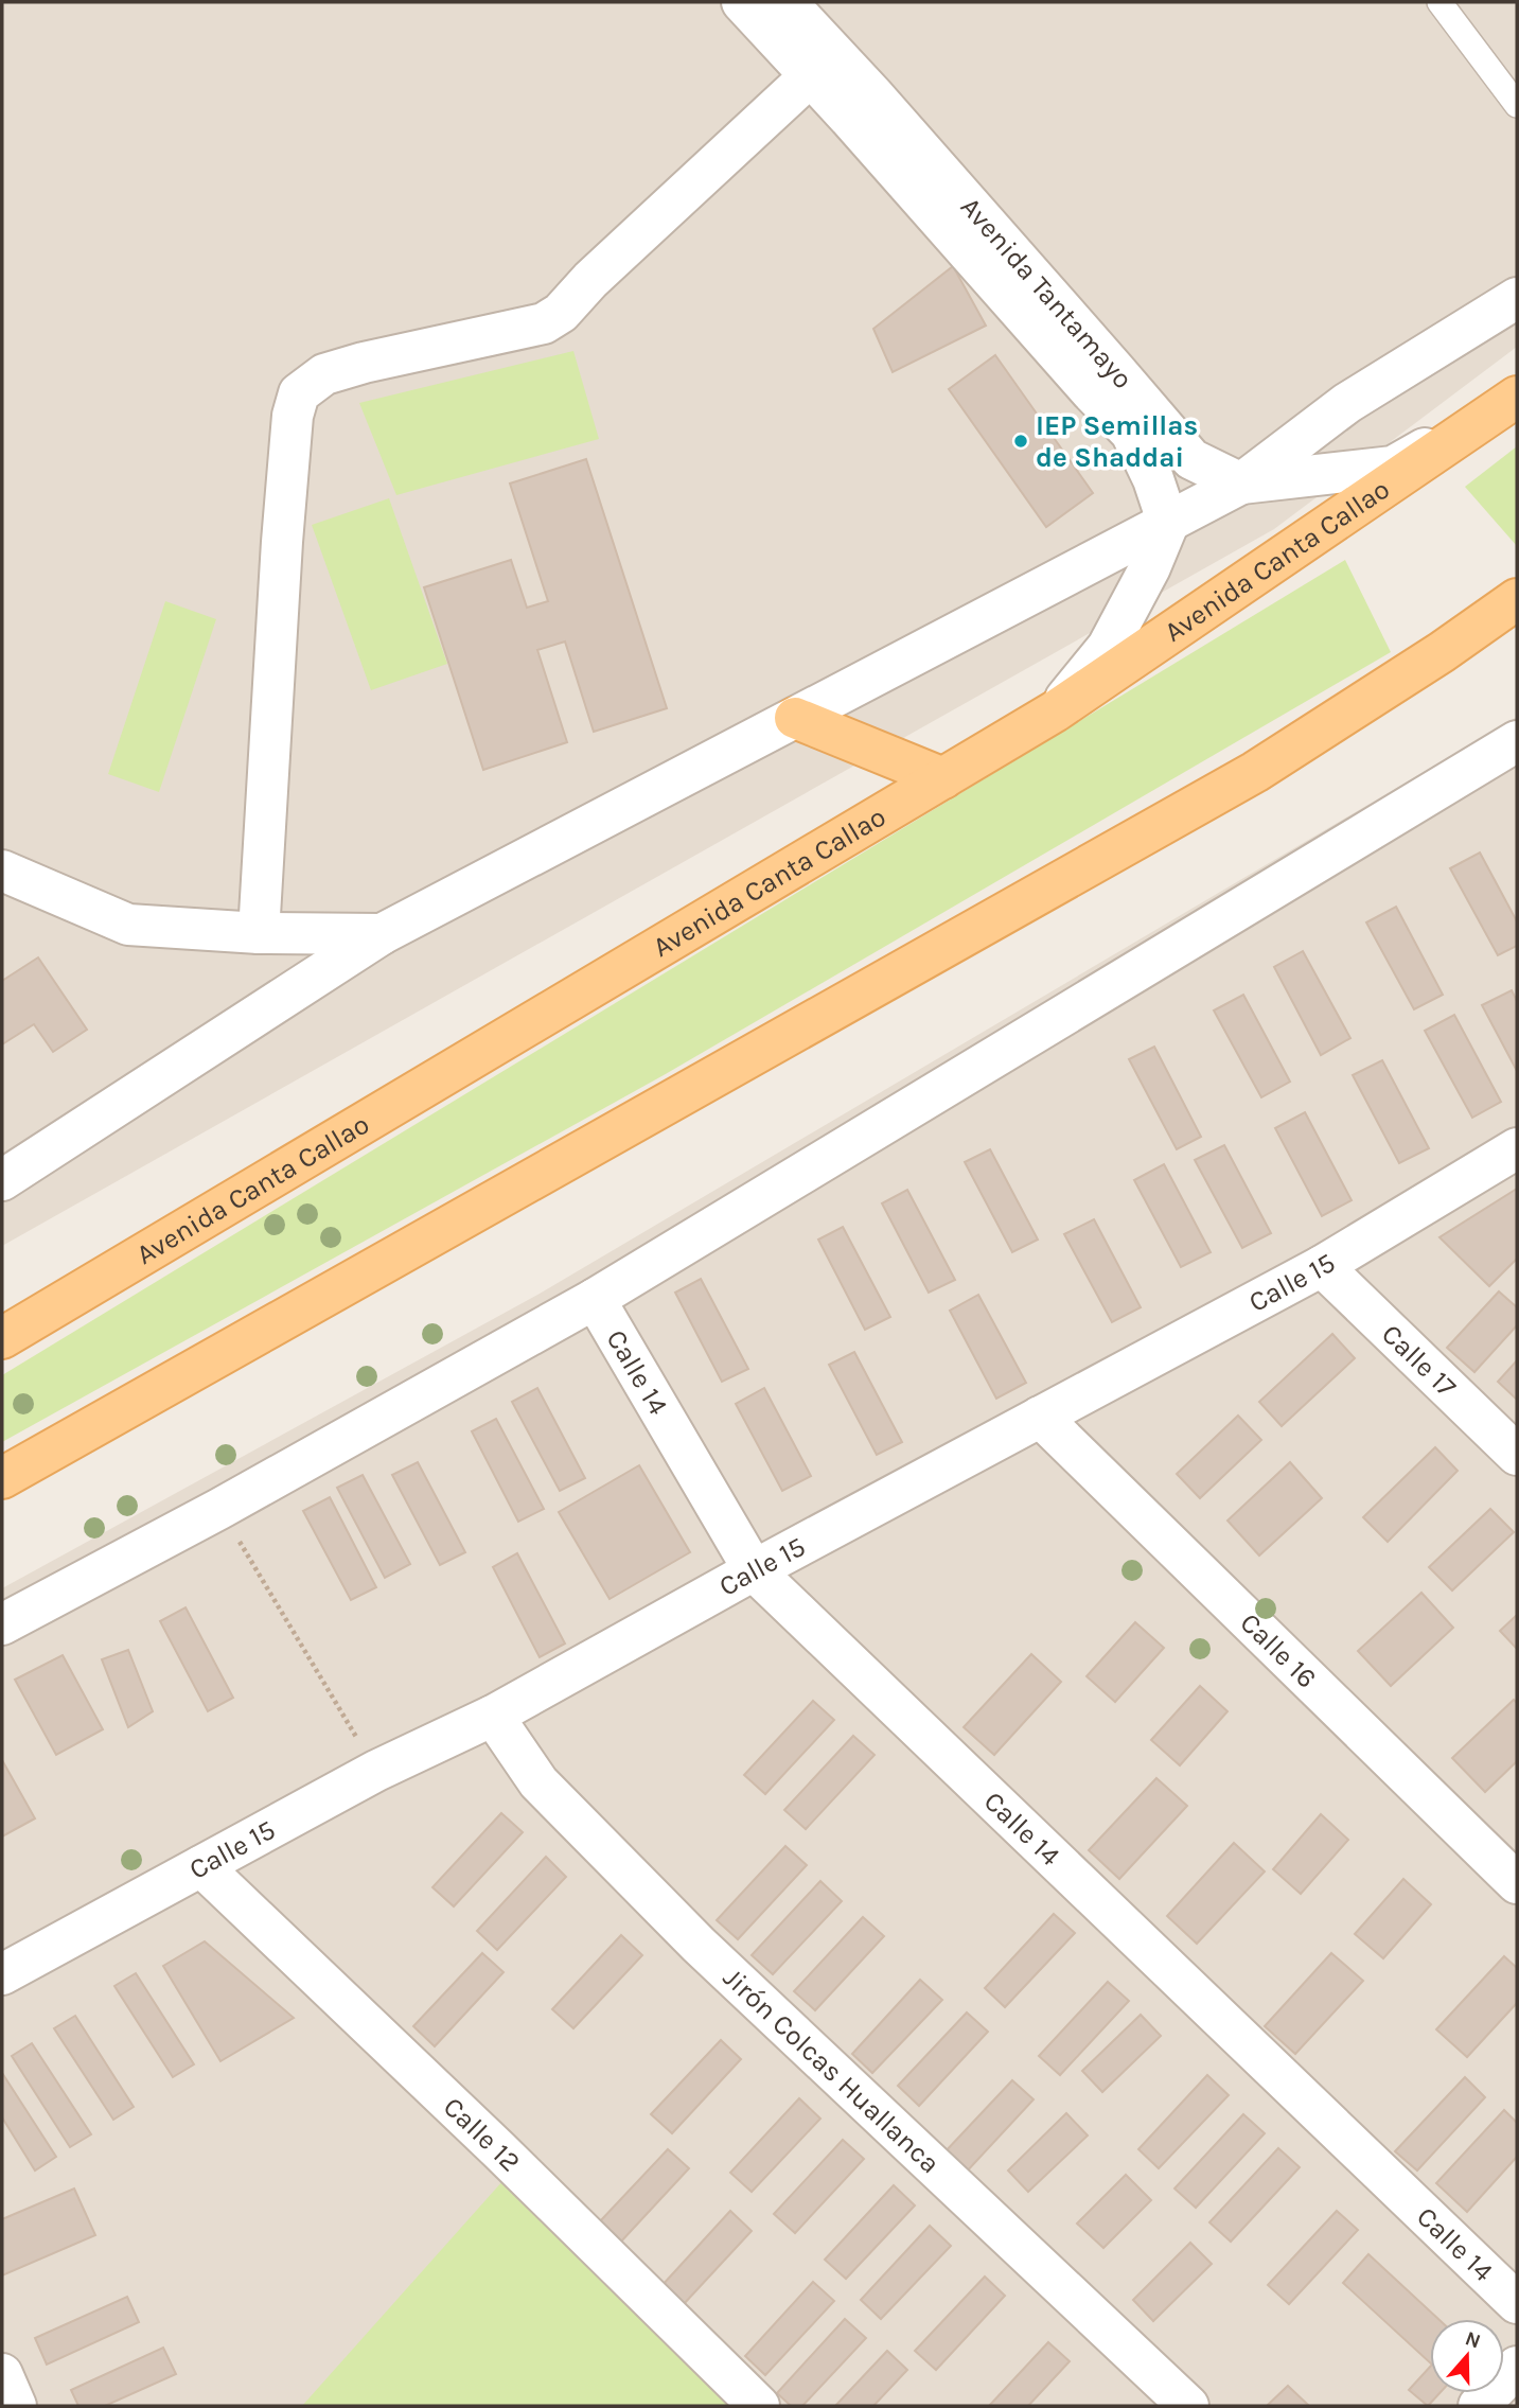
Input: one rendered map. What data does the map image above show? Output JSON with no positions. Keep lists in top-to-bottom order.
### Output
{
  "streets": {
    "main road": ["Avenida Canta Callao"],
    "street": [
      "Avenida Tantamayo",
      "Calle 15",
      "Calle 17",
      "Calle 14",
      "Calle 16",
      "Jirón Colcas Huallanca",
      "Calle 12"
    ]
  },
  "crossings": [
    ["Calle 15", "Calle 17"],
    ["Calle 15", "Calle 14"],
    ["Calle 15", "Calle 16"],
    ["Calle 15", "Jirón Colcas Huallanca"],
    ["Calle 15", "Calle 12"]
  ],
  "places": ["IEP Semillas de Shaddai"],
  "north": "top"
}
